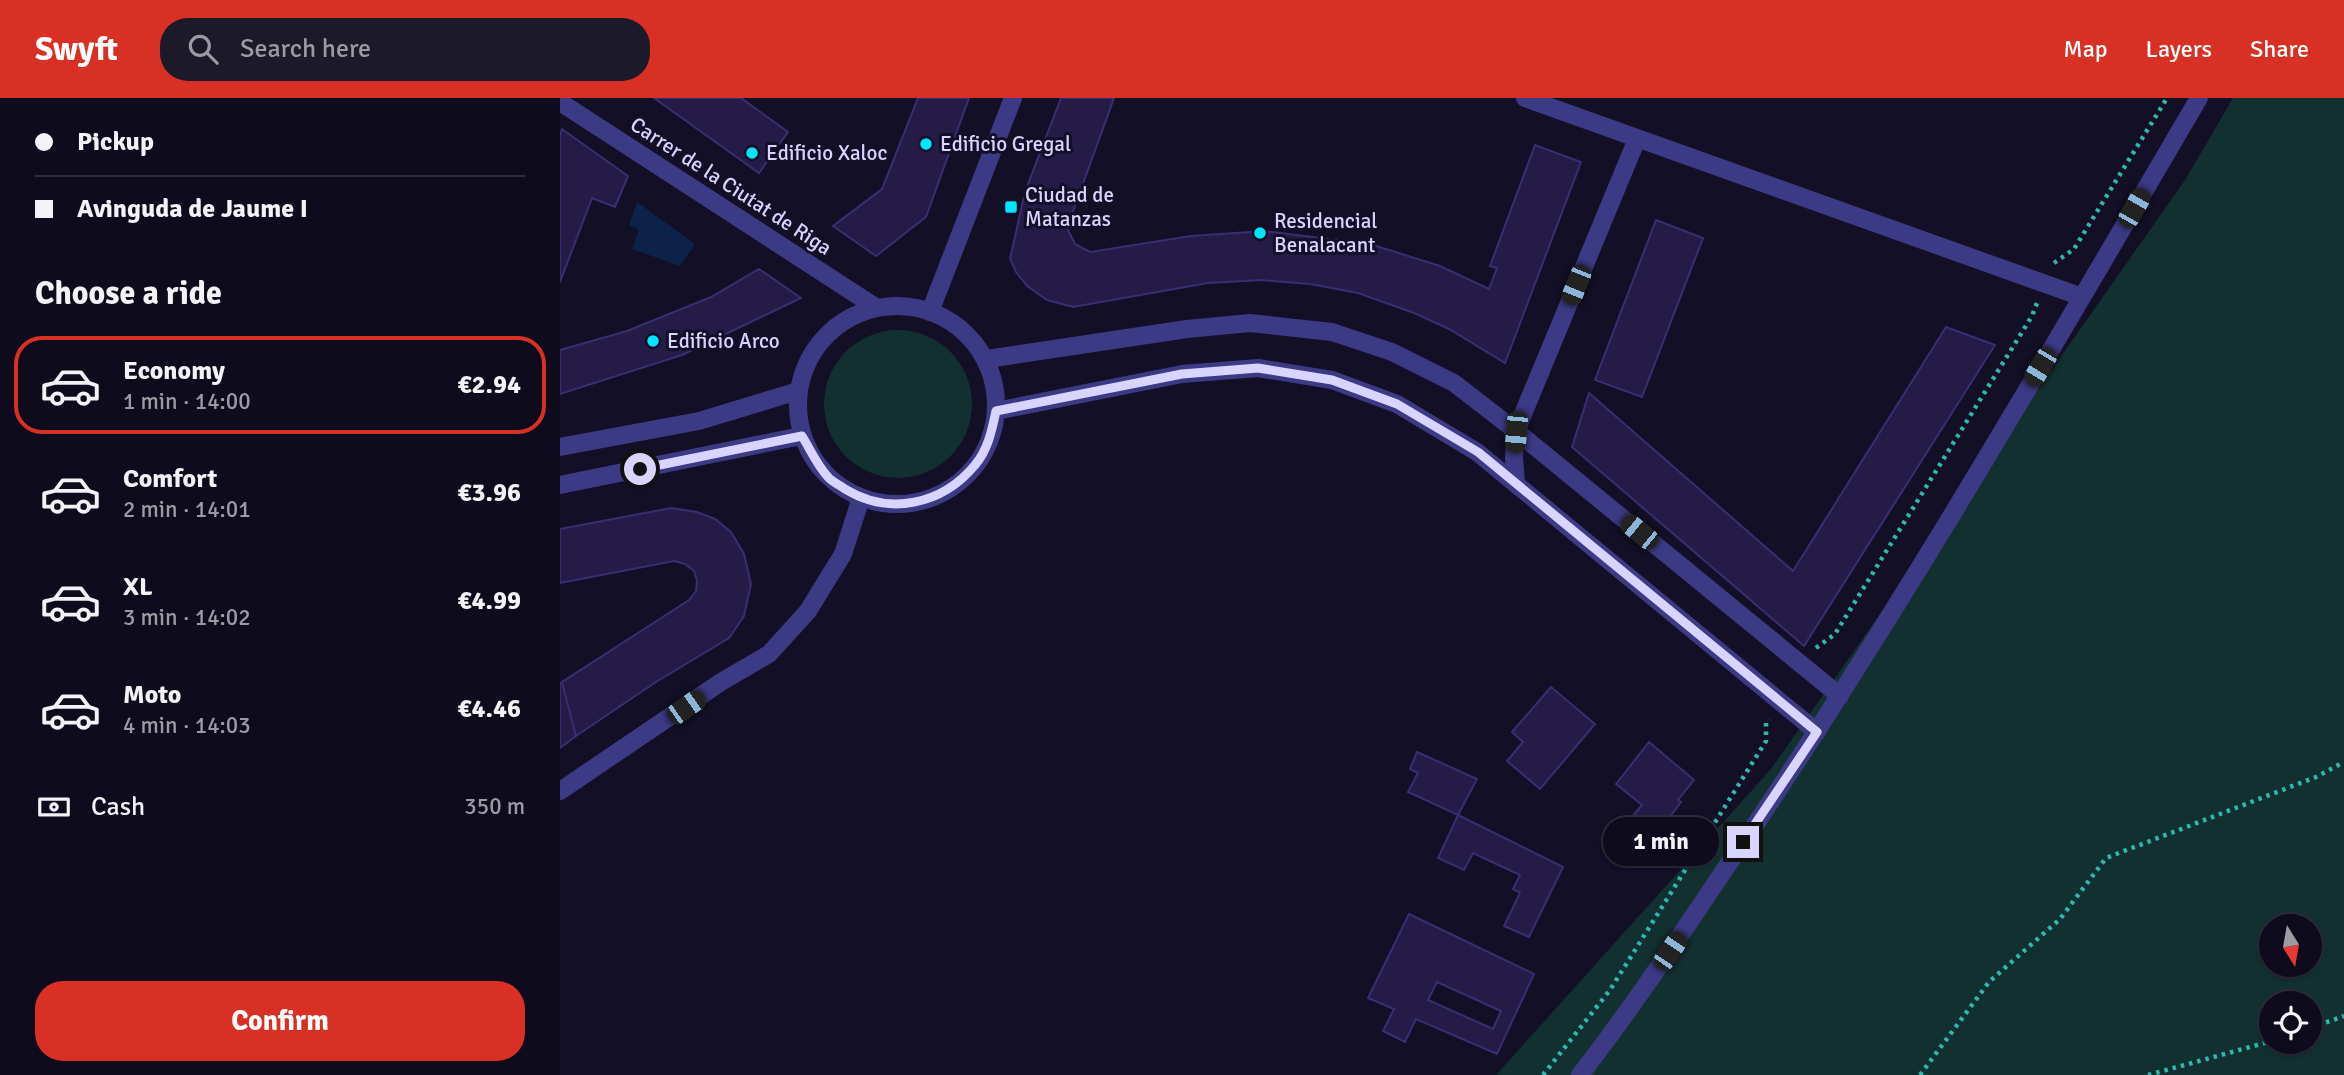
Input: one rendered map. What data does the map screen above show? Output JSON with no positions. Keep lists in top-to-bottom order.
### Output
{
  "streets": {
    "street": ["Carrer de la Ciutat de Riga"]
  },
  "places": {
    "other": [
      "Edificio Gregal",
      "Edificio Xaloc",
      "Residencial Benalacant",
      "Edificio Arco"
    ],
    "transit": ["Ciudad de Matanzas"]
  },
  "north": "bottom",
  "page": {
    "header": "Swyft",
    "search": "Search here",
    "nav": ["Map", "Layers", "Share"],
    "banner": ["Pickup", "Avinguda de Jaume I"],
    "heading": "Choose a ride",
    "list": [
      {
        "name": "Economy",
        "note": "1 min · 14:00",
        "value": "€2.94"
      },
      {
        "name": "Comfort",
        "note": "2 min · 14:01",
        "value": "€3.96"
      },
      {
        "name": "XL",
        "note": "3 min · 14:02",
        "value": "€4.99"
      },
      {
        "name": "Moto",
        "note": "4 min · 14:03",
        "value": "€4.46"
      }
    ],
    "pay": ["Cash", "350 m"],
    "bubble": "1 min",
    "buttons": "Confirm"
  }
}
